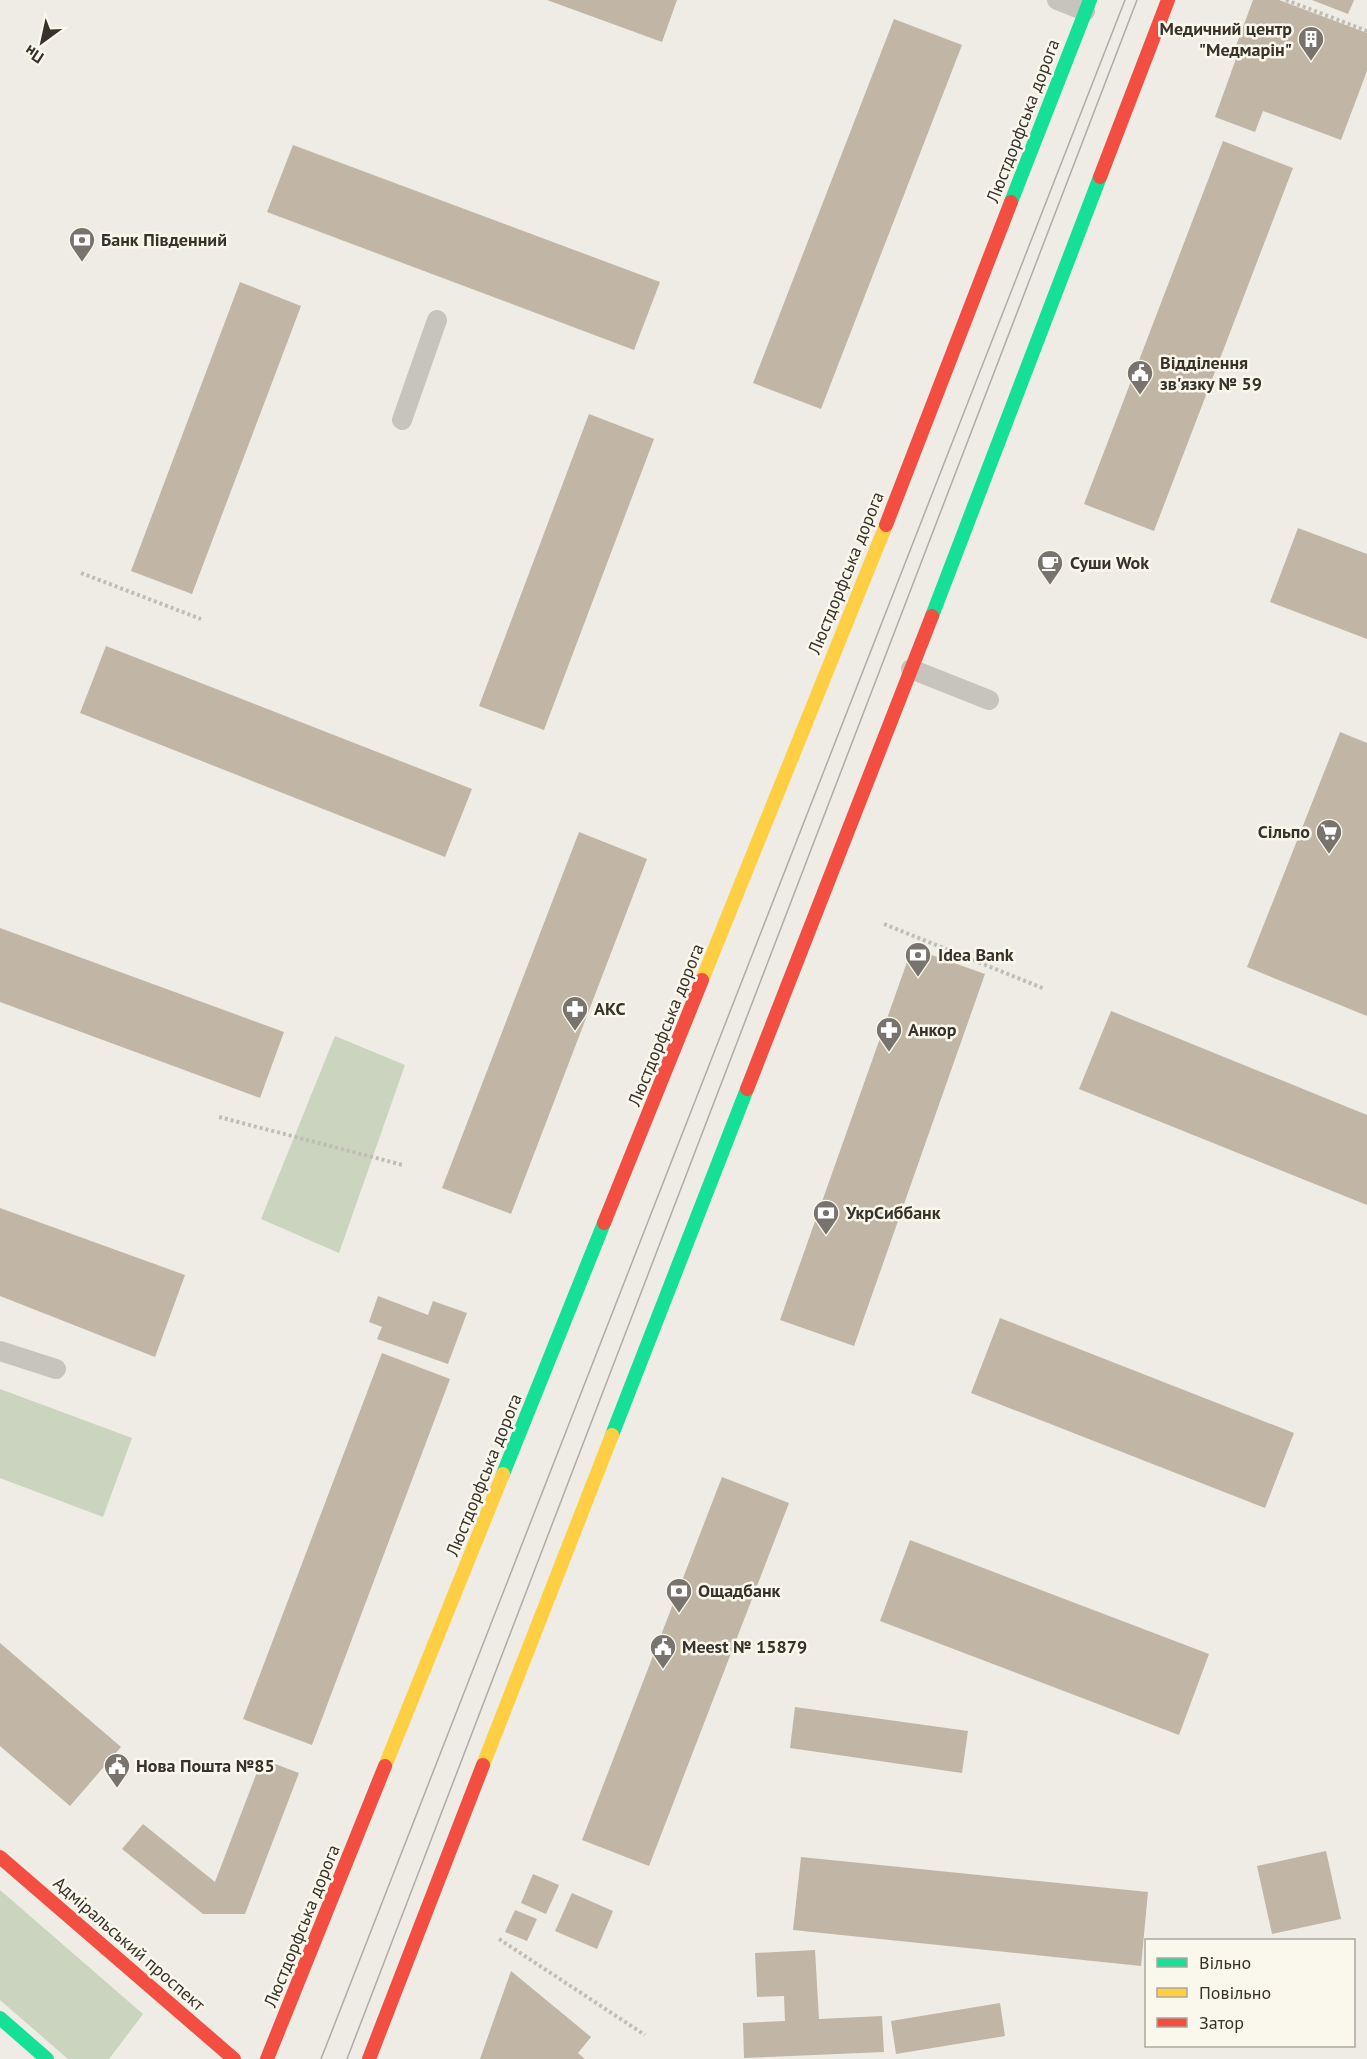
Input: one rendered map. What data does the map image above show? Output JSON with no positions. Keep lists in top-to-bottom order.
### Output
{
  "streets": {
    "main road": ["Люстдорфська дорога", "Адміральський проспект"]
  },
  "places": {
    "building": ["Медичний центр \"Медмарін\""],
    "bank": [
      "Банк Південний",
      "Idea Bank",
      "УкрСиббанк",
      "Ощадбанк"
    ],
    "public building": ["Відділення зв'язку № 59", "Meest № 15879", "Нова Пошта №85"],
    "cafe": ["Суши Wok"],
    "supermarket": ["Сільпо"],
    "pharmacy": ["АКС", "Анкор"]
  },
  "legend": ["Вільно", "Повільно", "Затор"],
  "north": "bottom left"
}
